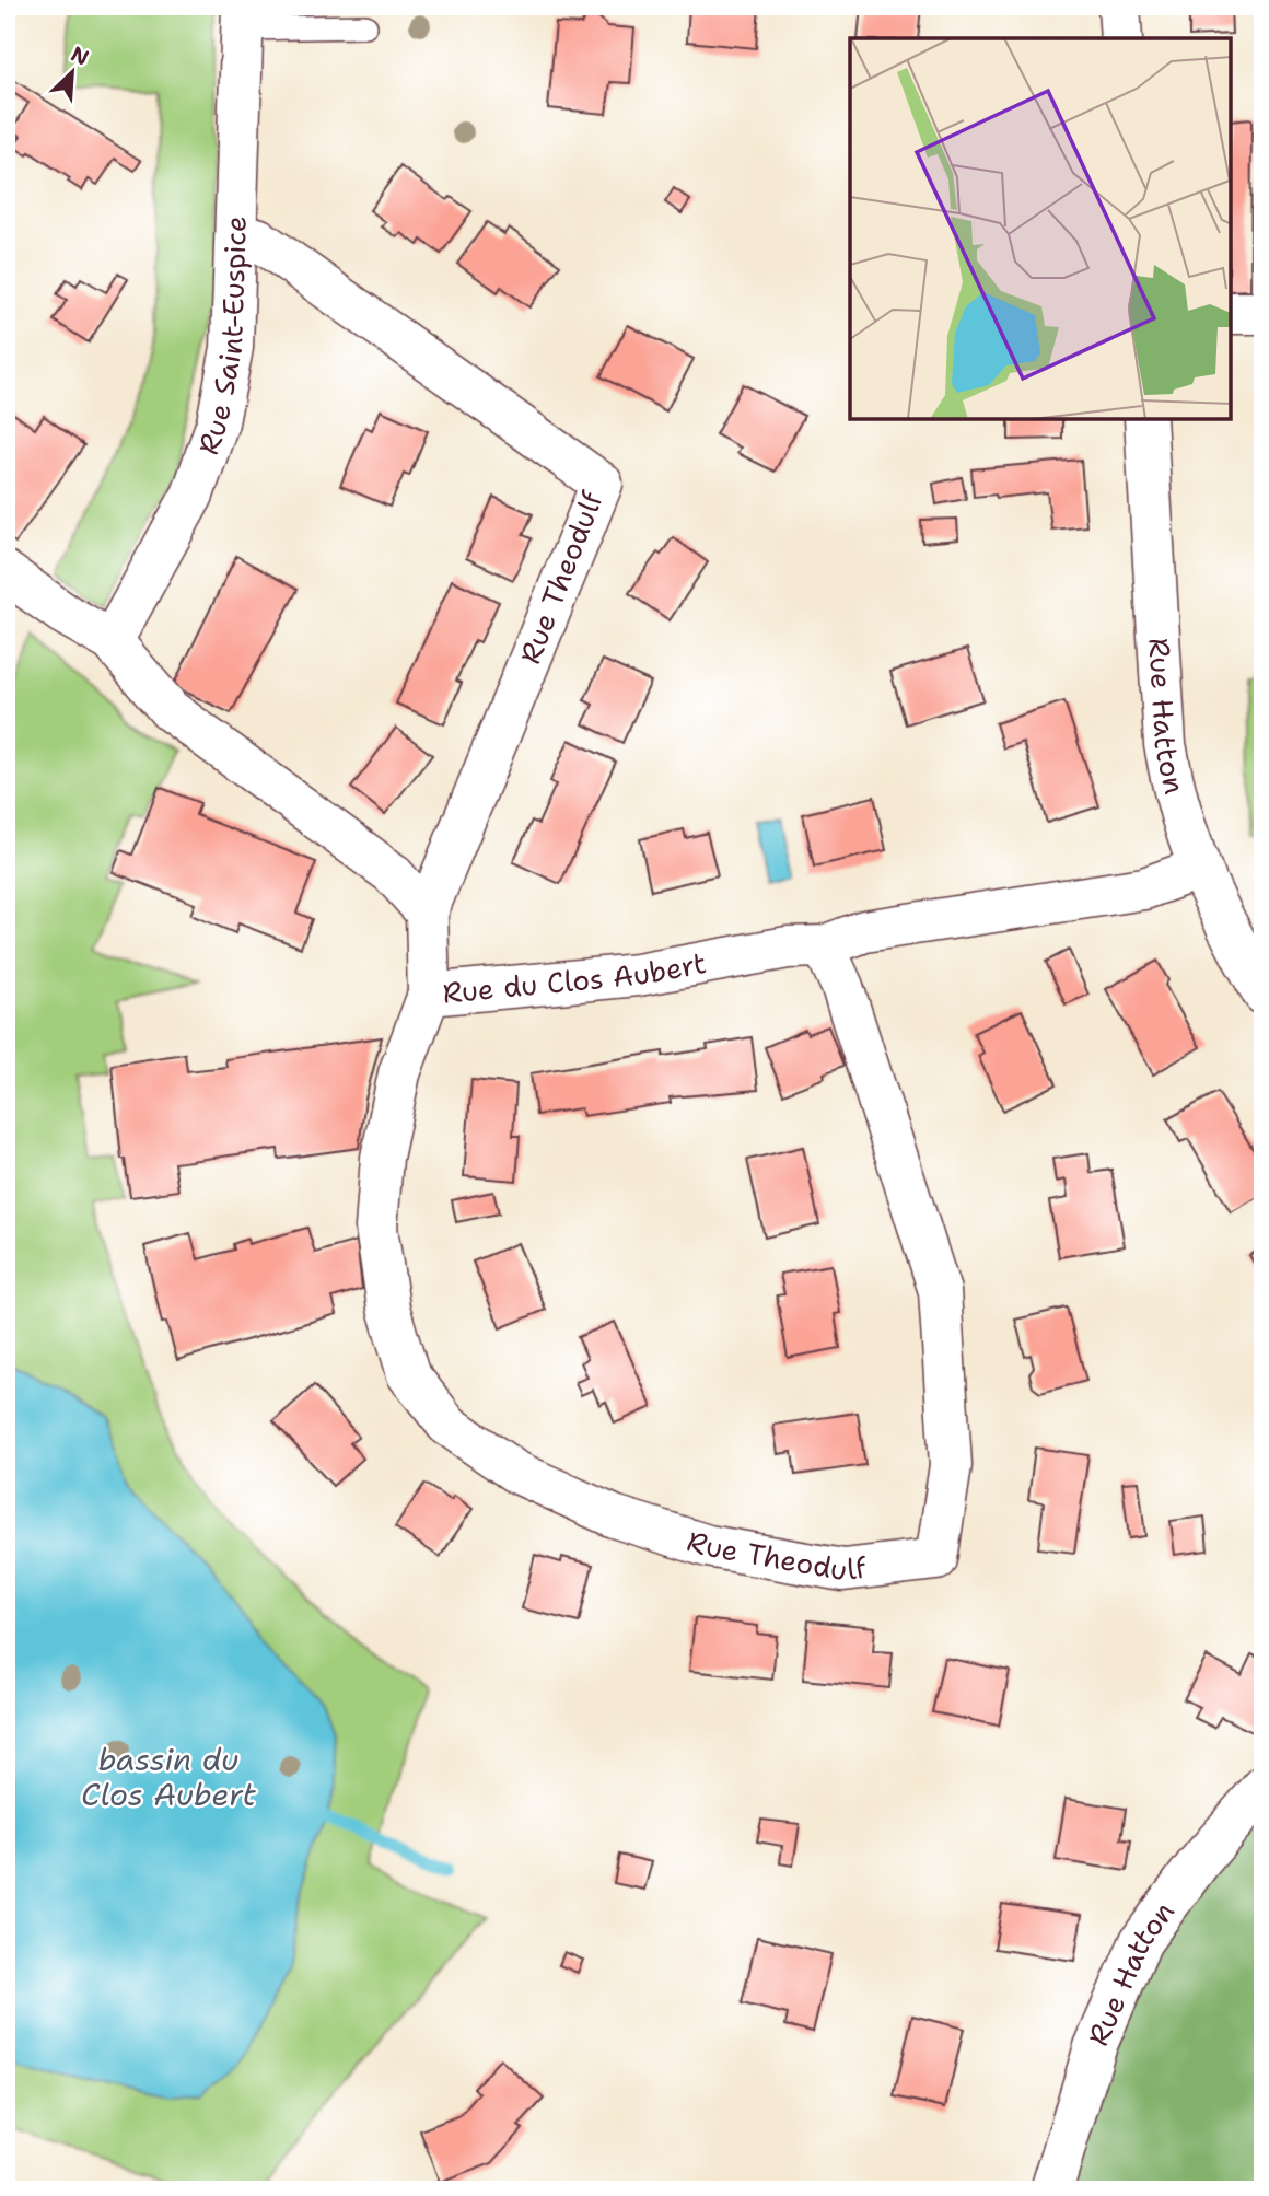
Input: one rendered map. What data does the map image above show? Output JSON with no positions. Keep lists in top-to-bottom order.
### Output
{
  "streets": {
    "street": [
      "Rue Saint-Euspice",
      "Rue Theodulf",
      "Rue Hatton",
      "Rue du Clos Aubert"
    ]
  },
  "crossings": [
    ["Rue Saint-Euspice", "Rue Theodulf"],
    ["Rue Theodulf", "Rue du Clos Aubert"],
    ["Rue Hatton", "Rue du Clos Aubert"]
  ],
  "water": ["bassin du Clos Aubert"],
  "north": "top right"
}
